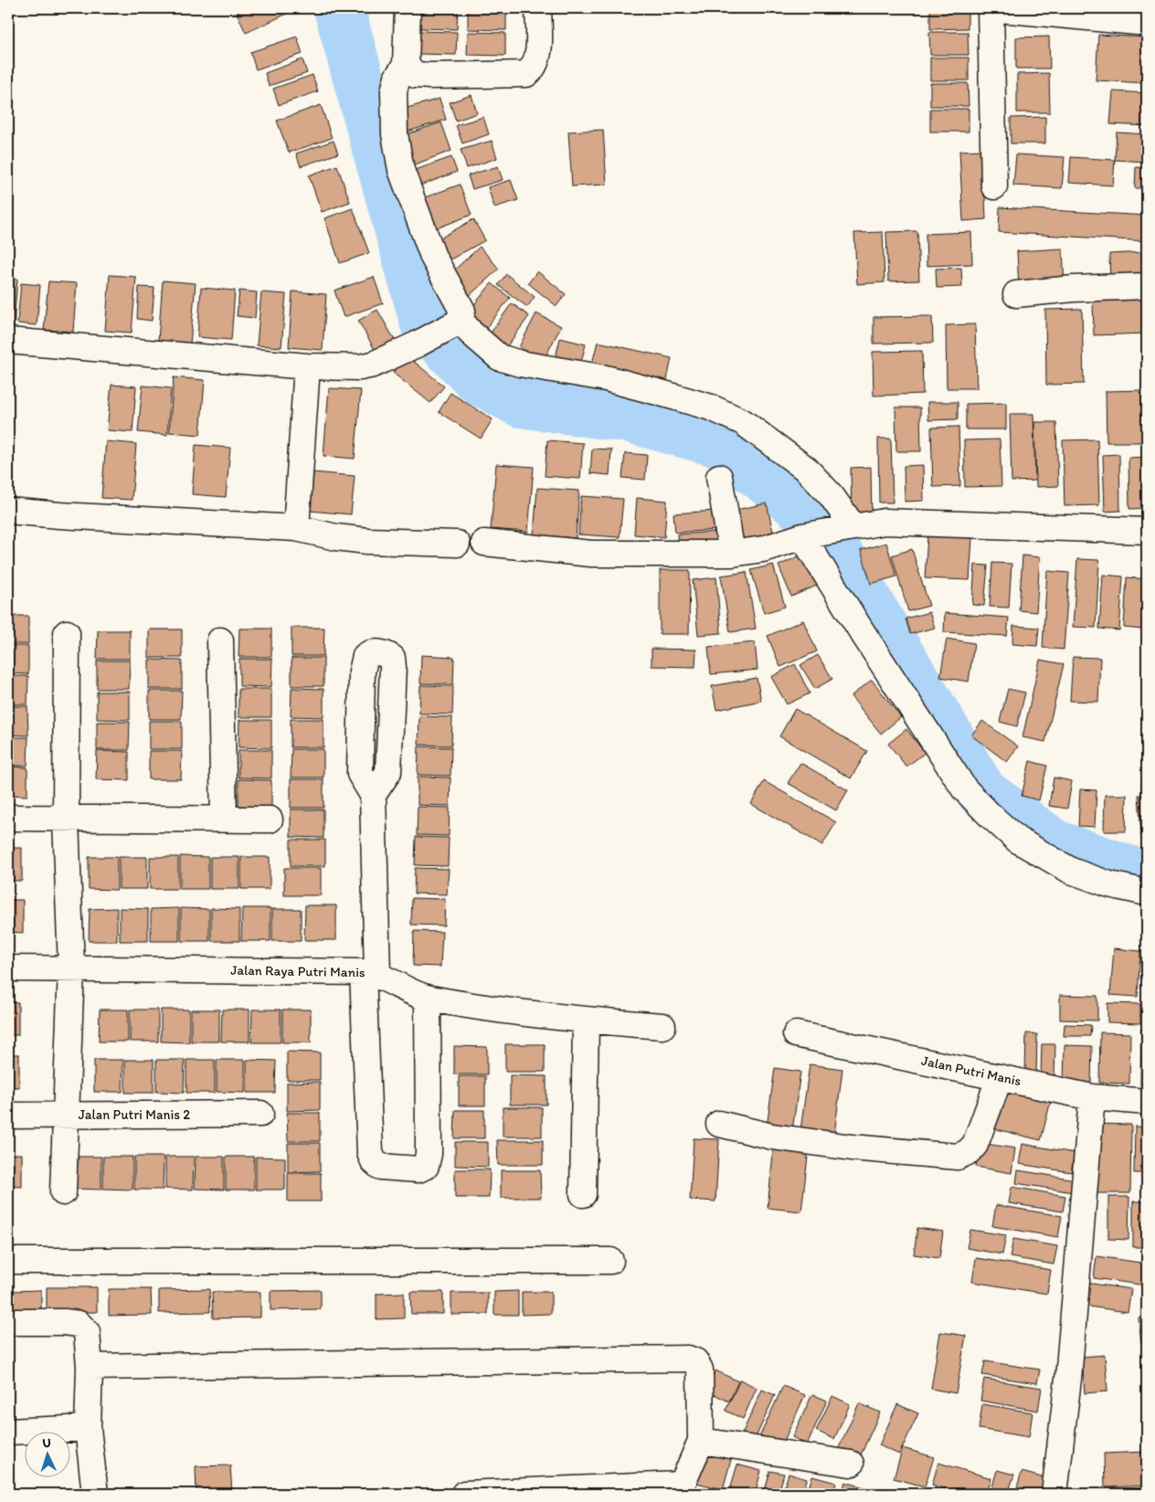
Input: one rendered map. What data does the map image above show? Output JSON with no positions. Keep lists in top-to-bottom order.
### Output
{
  "streets": {
    "street": ["Jalan Raya Putri Manis", "Jalan Putri Manis", "Jalan Putri Manis 2"]
  },
  "north": "top"
}
